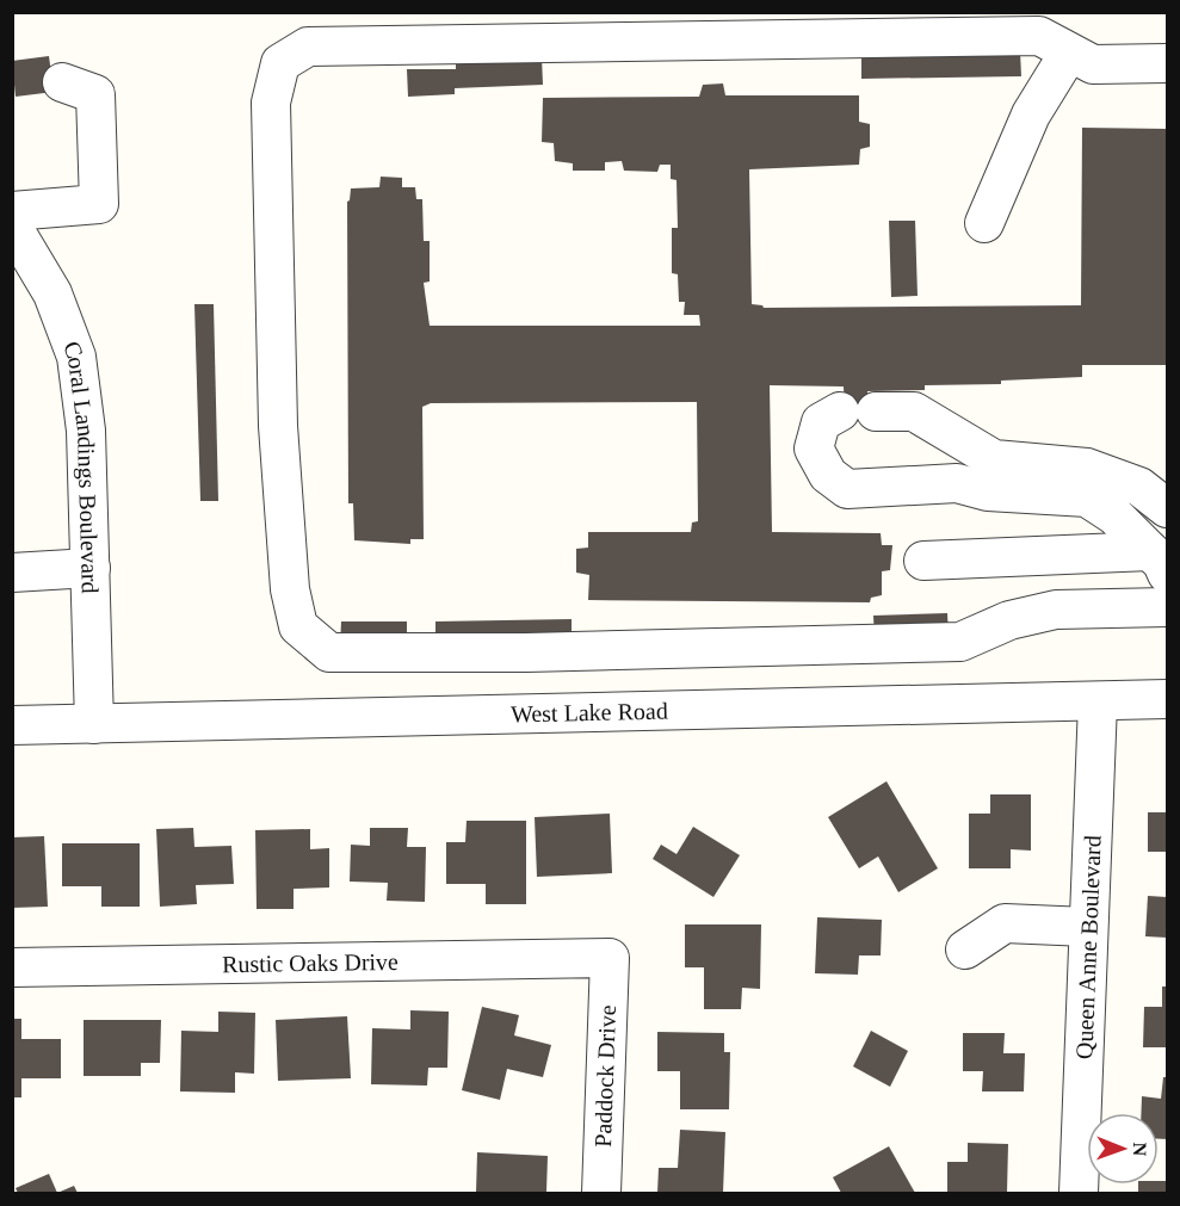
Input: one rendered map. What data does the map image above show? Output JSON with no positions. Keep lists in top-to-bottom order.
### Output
{
  "streets": {
    "street": [
      "Coral Landings Boulevard",
      "West Lake Road",
      "Queen Anne Boulevard",
      "Rustic Oaks Drive",
      "Paddock Drive"
    ]
  },
  "crossings": [
    ["Coral Landings Boulevard", "West Lake Road"],
    ["West Lake Road", "Queen Anne Boulevard"],
    ["Rustic Oaks Drive", "Paddock Drive"]
  ],
  "north": "right"
}
